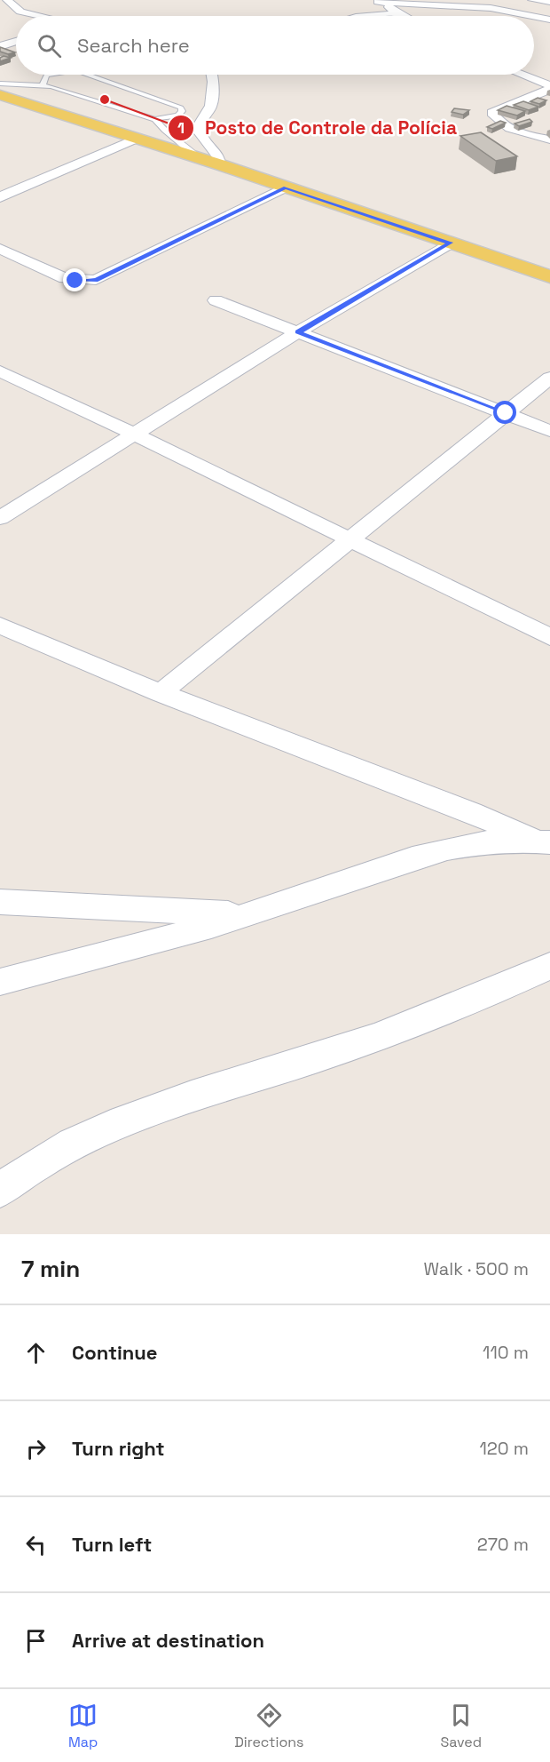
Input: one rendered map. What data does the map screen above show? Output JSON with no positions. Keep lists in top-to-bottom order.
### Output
{
  "places": ["Posto de Controle da Polícia"],
  "page": {
    "search": "Search here",
    "heading": ["7 min", "Walk · 500 m"],
    "list": [
      ["Continue", "110 m"],
      ["Turn right", "120 m"],
      ["Turn left", "270 m"],
      "Arrive at destination"
    ],
    "nav": ["Map", "Directions", "Saved"]
  }
}
